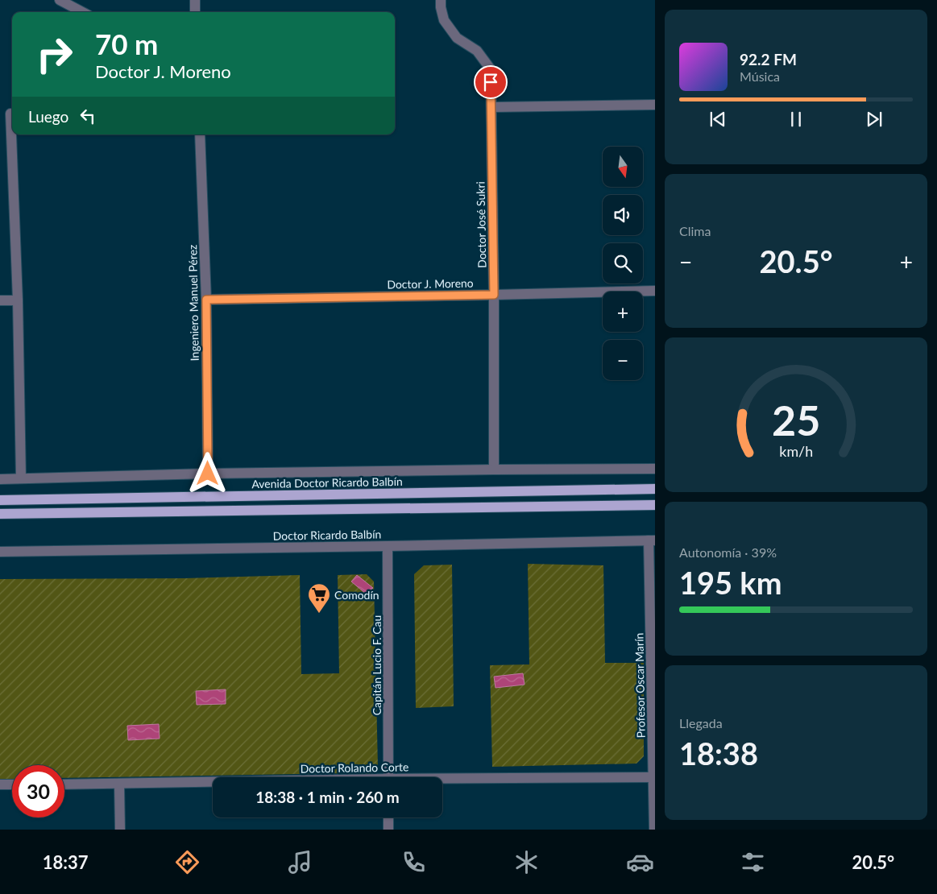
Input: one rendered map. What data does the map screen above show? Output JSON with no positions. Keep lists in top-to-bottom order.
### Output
{
  "streets": {
    "main road": ["Avenida Doctor Ricardo Balbín"],
    "street": [
      "Doctor José Sukri",
      "Doctor J. Moreno",
      "Ingeniero Manuel Pérez",
      "Doctor Ricardo Balbín",
      "Capitán Lucio F. Cau",
      "Profesor Oscar Marín",
      "Doctor Rolando Corte"
    ]
  },
  "crossings": [
    ["Doctor José Sukri", "Doctor J. Moreno"],
    ["Doctor J. Moreno", "Ingeniero Manuel Pérez"],
    ["Doctor Ricardo Balbín", "Capitán Lucio F. Cau"],
    ["Doctor Ricardo Balbín", "Profesor Oscar Marín"],
    ["Profesor Oscar Marín", "Doctor Rolando Corte"]
  ],
  "places": {
    "supermarket": ["Comodín"]
  },
  "north": "bottom",
  "page": {
    "turn": ["70 m", "Doctor J. Moreno"],
    "song": ["92.2 FM", "Música"],
    "then": "Luego",
    "map_buttons": ["+", "−"],
    "tile": [
      "Clima",
      ["Autonomía · 39%", "195 km"],
      ["Llegada", "18:38"]
    ],
    "heat": ["−", "20.5°", "+"],
    "limit": "30",
    "trip": "18:38 · 1 min · 260 m",
    "tabs": ["18:37", "20.5°"],
    "gauge": ["25", "km/h"]
  }
}
